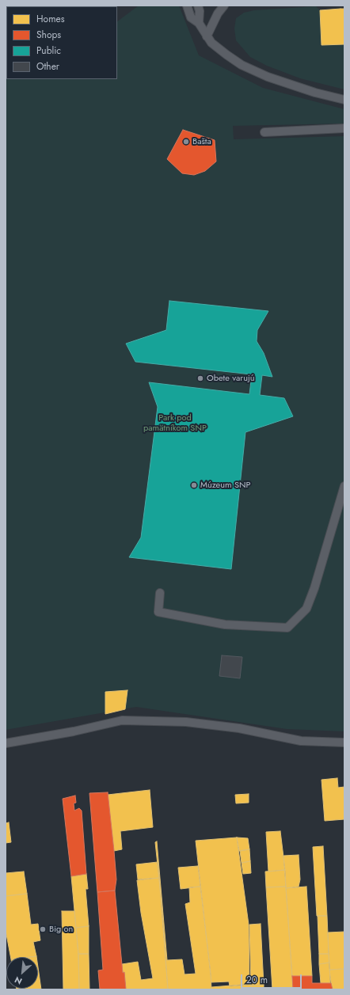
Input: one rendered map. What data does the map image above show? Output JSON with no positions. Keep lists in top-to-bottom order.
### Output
{
  "parks": ["Park pod pamätníkom SNP"],
  "places": [
    "Bašta",
    "Obete varujú",
    "Múzeum SNP",
    "Big on"
  ],
  "legend": [
    "Homes",
    "Shops",
    "Public",
    "Other"
  ],
  "scale_bar": "20 m",
  "north": "bottom left"
}
